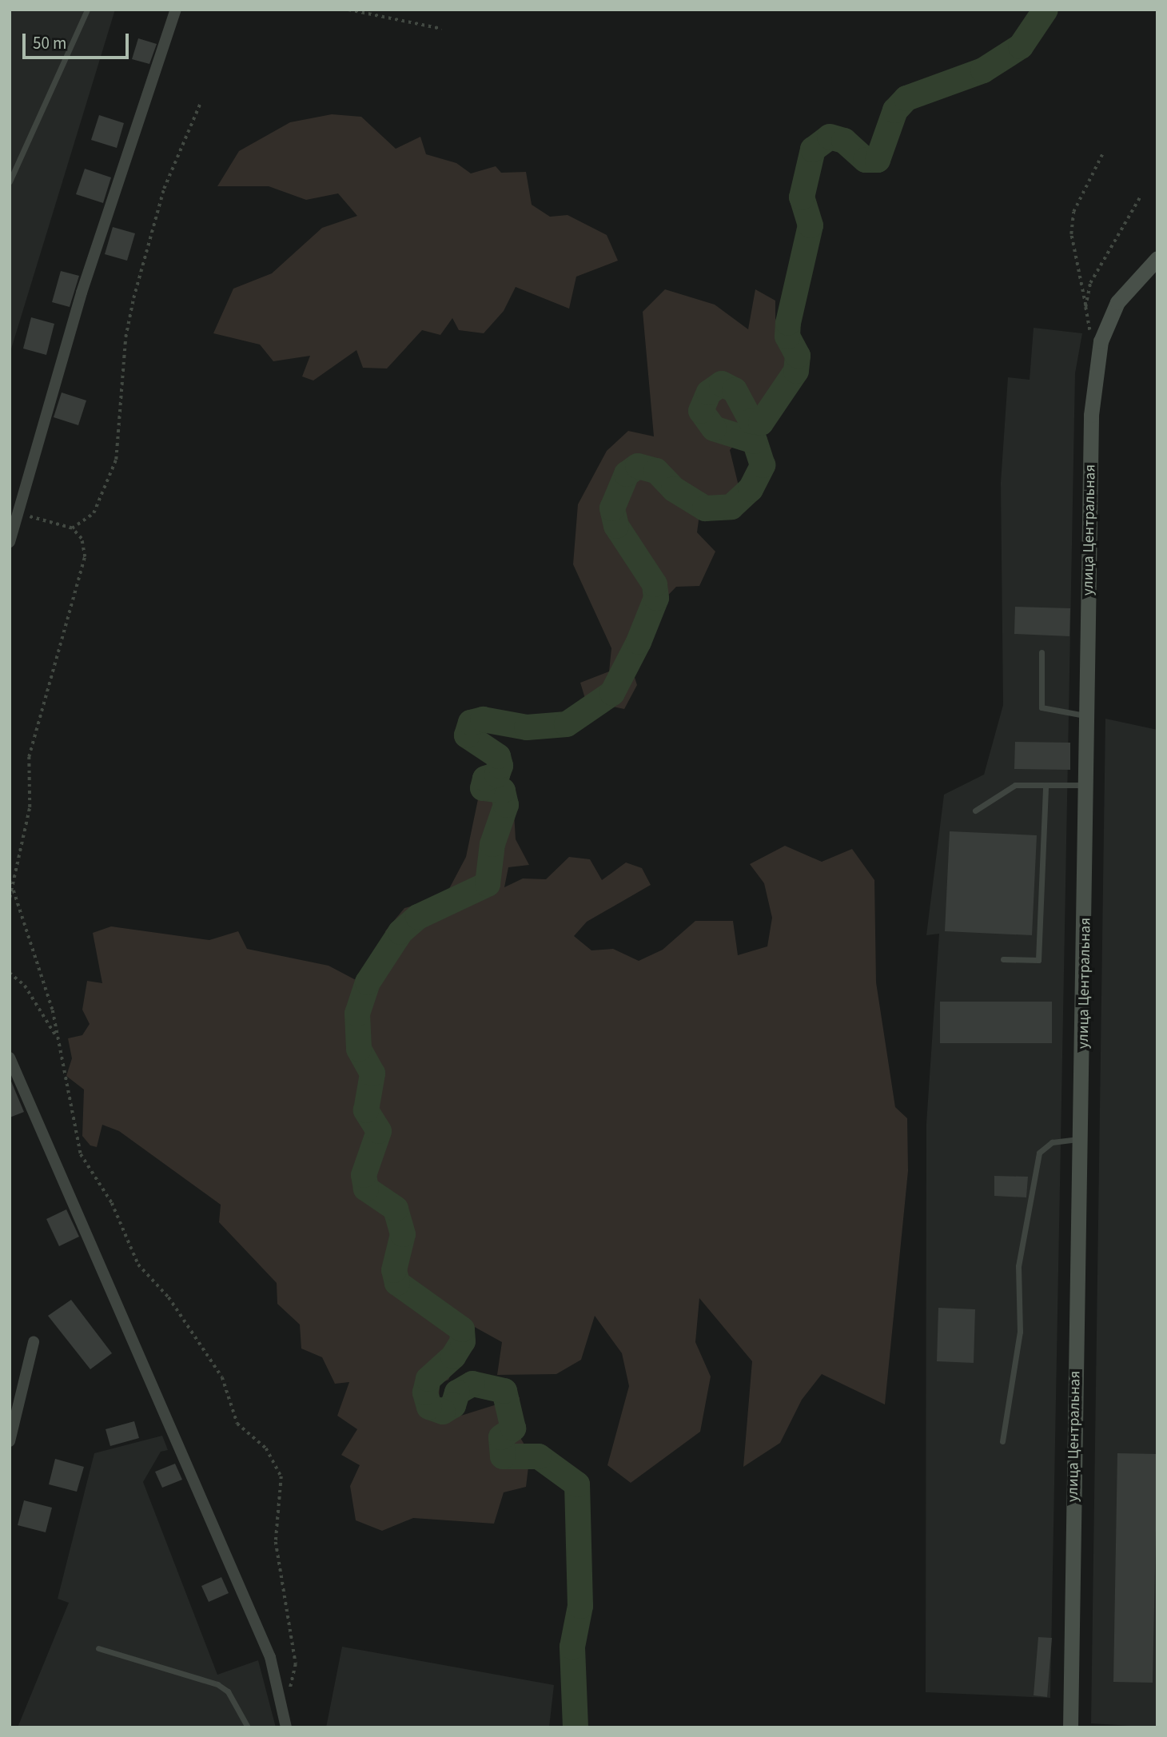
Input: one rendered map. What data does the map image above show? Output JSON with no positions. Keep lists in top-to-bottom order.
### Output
{
  "streets": {
    "main road": ["улица Центральная"]
  },
  "scale_bar": "50 m"
}
